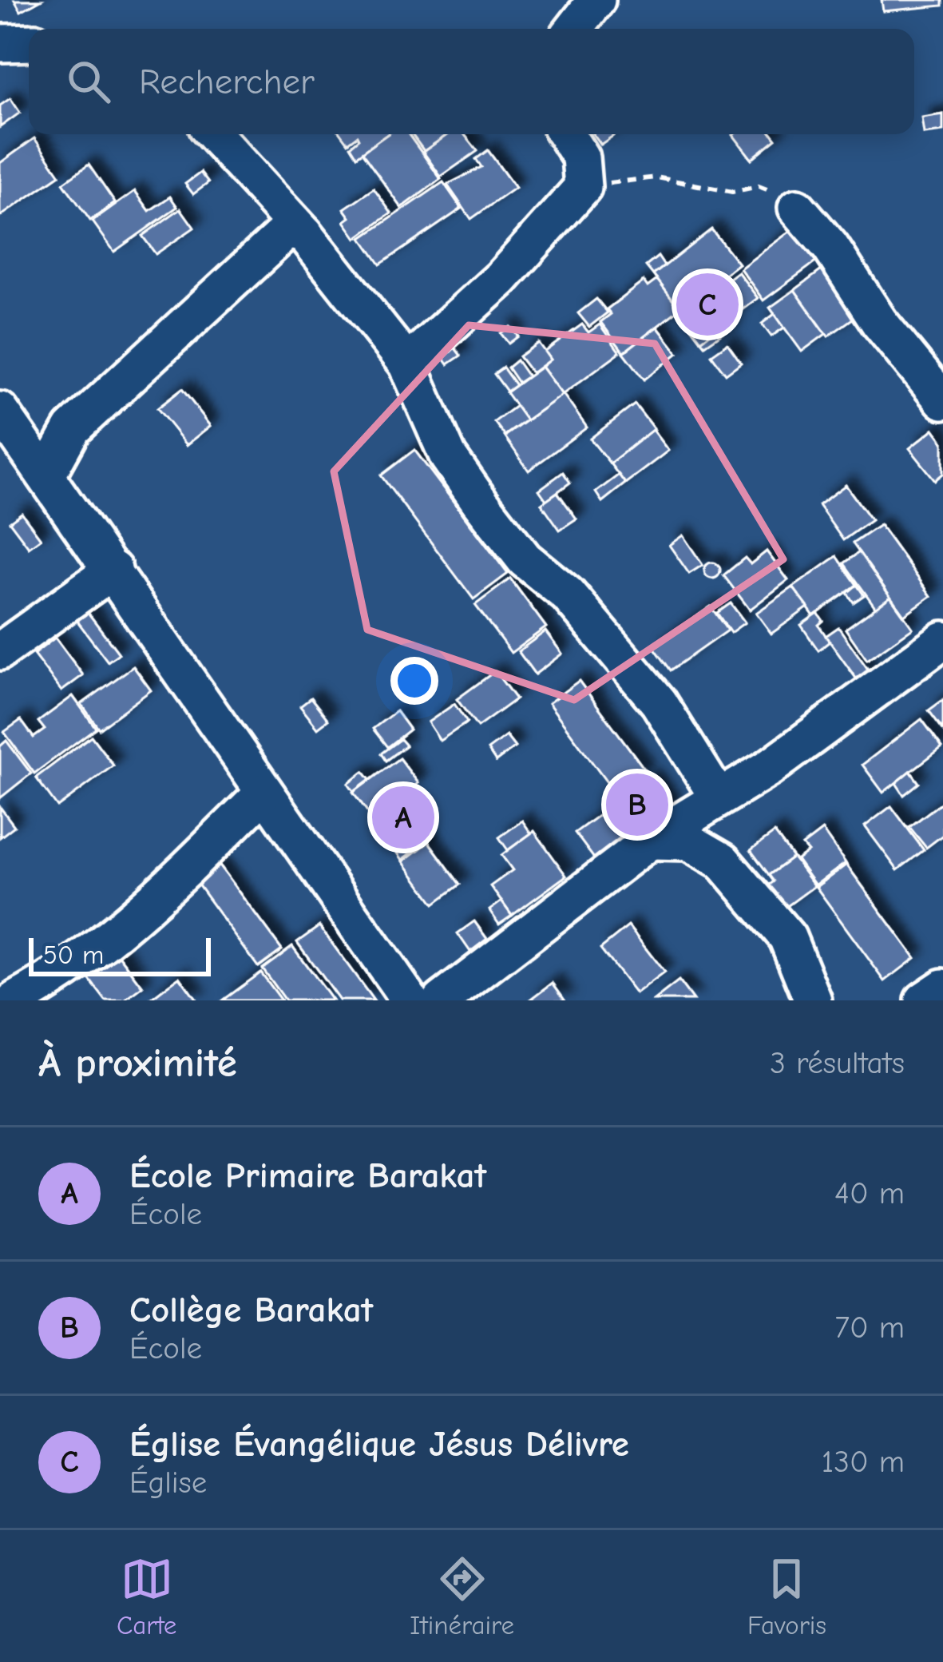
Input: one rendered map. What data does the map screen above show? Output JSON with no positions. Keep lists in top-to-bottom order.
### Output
{
  "scale_bar": "50 m",
  "page": {
    "search": "Rechercher",
    "pins": ["C", "B", "A"],
    "scale": "50 m",
    "heading": ["À proximité", "3 résultats"],
    "list": [
      {
        "mark": "A",
        "name": "École Primaire Barakat",
        "note": "École",
        "value": "40 m"
      },
      {
        "mark": "B",
        "name": "Collège Barakat",
        "note": "École",
        "value": "70 m"
      },
      {
        "mark": "C",
        "name": "Église Évangélique Jésus Délivre",
        "note": "Église",
        "value": "130 m"
      }
    ],
    "nav": ["Carte", "Itinéraire", "Favoris"]
  }
}
